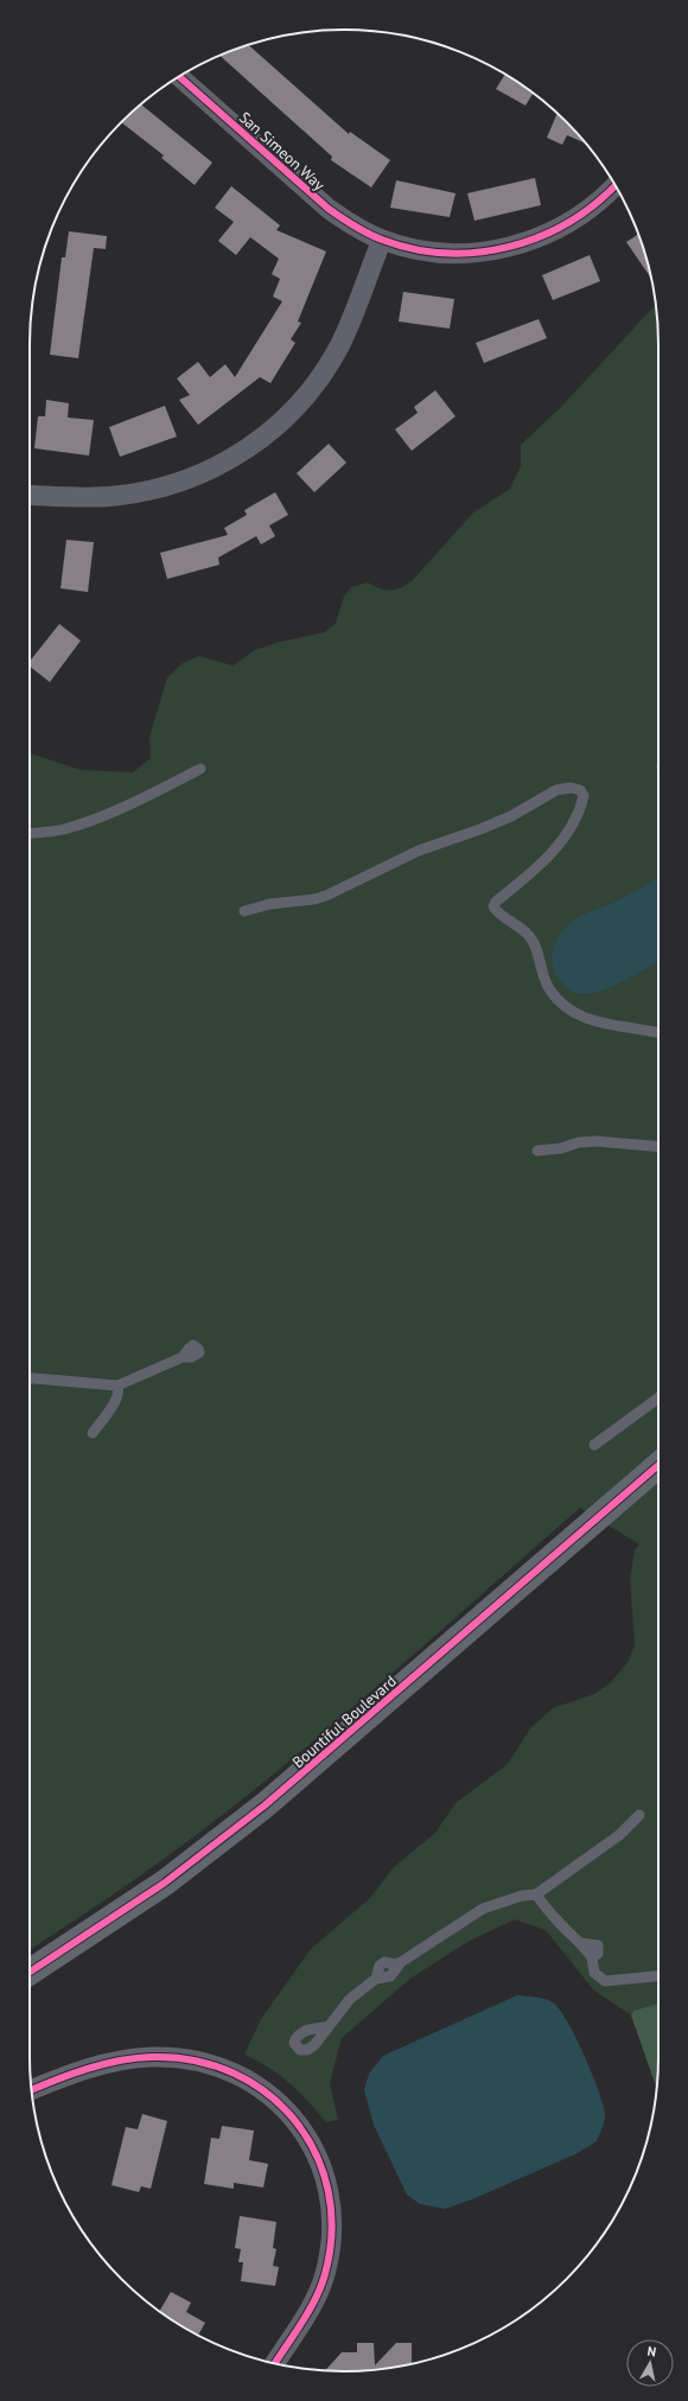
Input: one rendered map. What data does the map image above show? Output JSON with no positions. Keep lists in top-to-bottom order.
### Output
{
  "streets": {
    "main road": ["Bountiful Boulevard"],
    "street": ["San Simeon Way"]
  },
  "north": "top"
}
